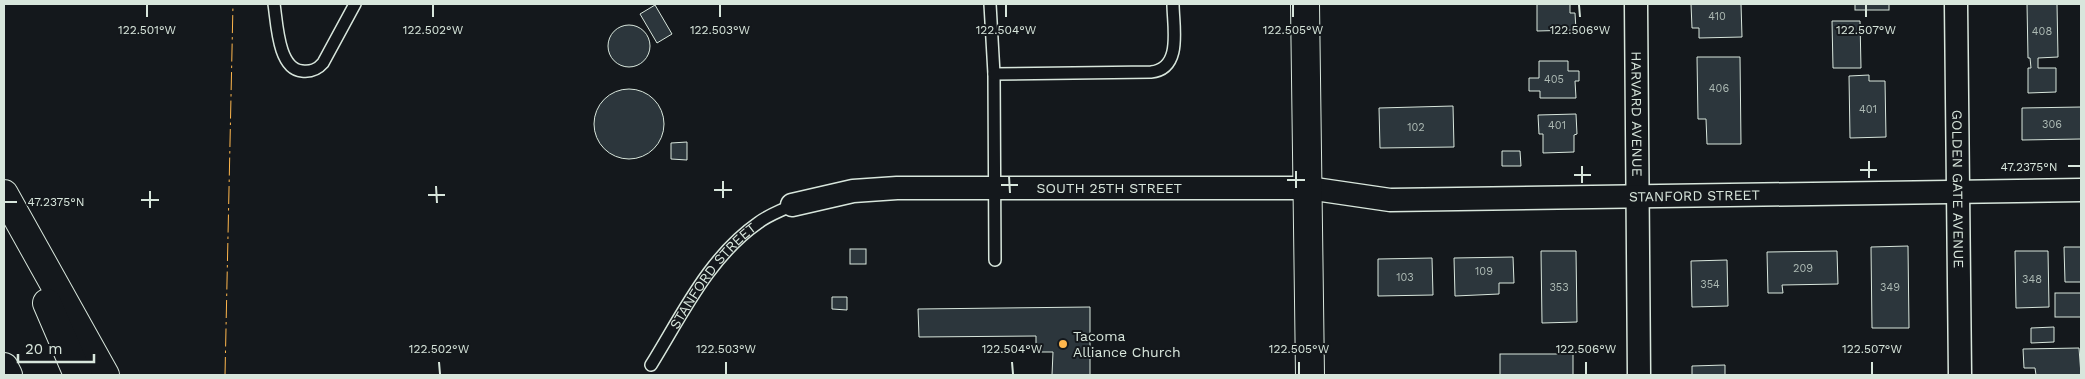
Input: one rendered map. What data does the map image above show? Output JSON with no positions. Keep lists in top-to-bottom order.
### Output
{
  "streets": {
    "street": [
      "HARVARD AVENUE",
      "SOUTH 25TH STREET",
      "GOLDEN GATE AVENUE",
      "STANFORD STREET"
    ]
  },
  "crossings": [
    ["HARVARD AVENUE", "STANFORD STREET"],
    ["SOUTH 25TH STREET", "STANFORD STREET"],
    ["GOLDEN GATE AVENUE", "STANFORD STREET"]
  ],
  "places": ["Tacoma Alliance Church"],
  "house_numbers": [
    "410",
    "408",
    "405",
    "406",
    "401",
    "306",
    "401",
    "102",
    "209",
    "109",
    "103",
    "348",
    "354",
    "353",
    "349"
  ],
  "scale_bar": "20 m",
  "coordinates": [
    "122.501°W",
    "122.502°W",
    "122.503°W",
    "122.504°W",
    "122.505°W",
    "122.506°W",
    "122.507°W",
    "47.2375°N"
  ]
}
